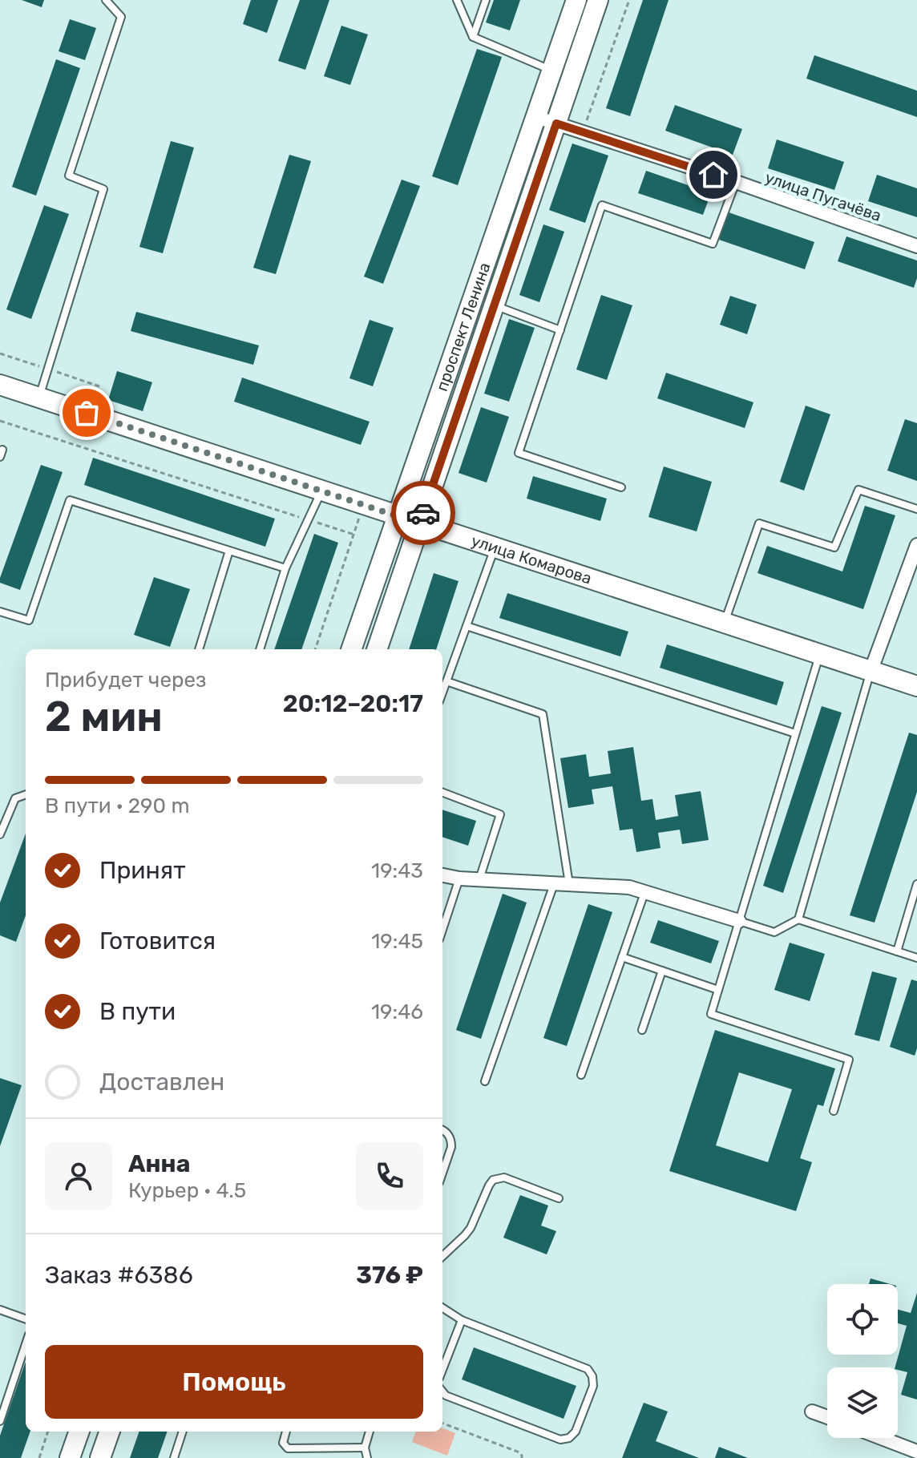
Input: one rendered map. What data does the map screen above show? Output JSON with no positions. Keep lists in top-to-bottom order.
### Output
{
  "streets": {
    "street": ["улица Пугачёва", "проспект Ленина", "улица Комарова"]
  },
  "crossings": [
    ["улица Пугачёва", "проспект Ленина"],
    ["проспект Ленина", "улица Комарова"]
  ],
  "page": {
    "heading": ["2 мин", "Прибудет через", "20:12–20:17"],
    "panel": [
      "Анна",
      "Курьер · 4.5",
      "Заказ #6386",
      "376 ₽"
    ],
    "bar": "В пути · 290 m",
    "list": [
      ["Принят", "19:43"],
      ["Готовится", "19:45"],
      ["В пути", "19:46"],
      "Доставлен"
    ],
    "buttons": "Помощь"
  }
}
